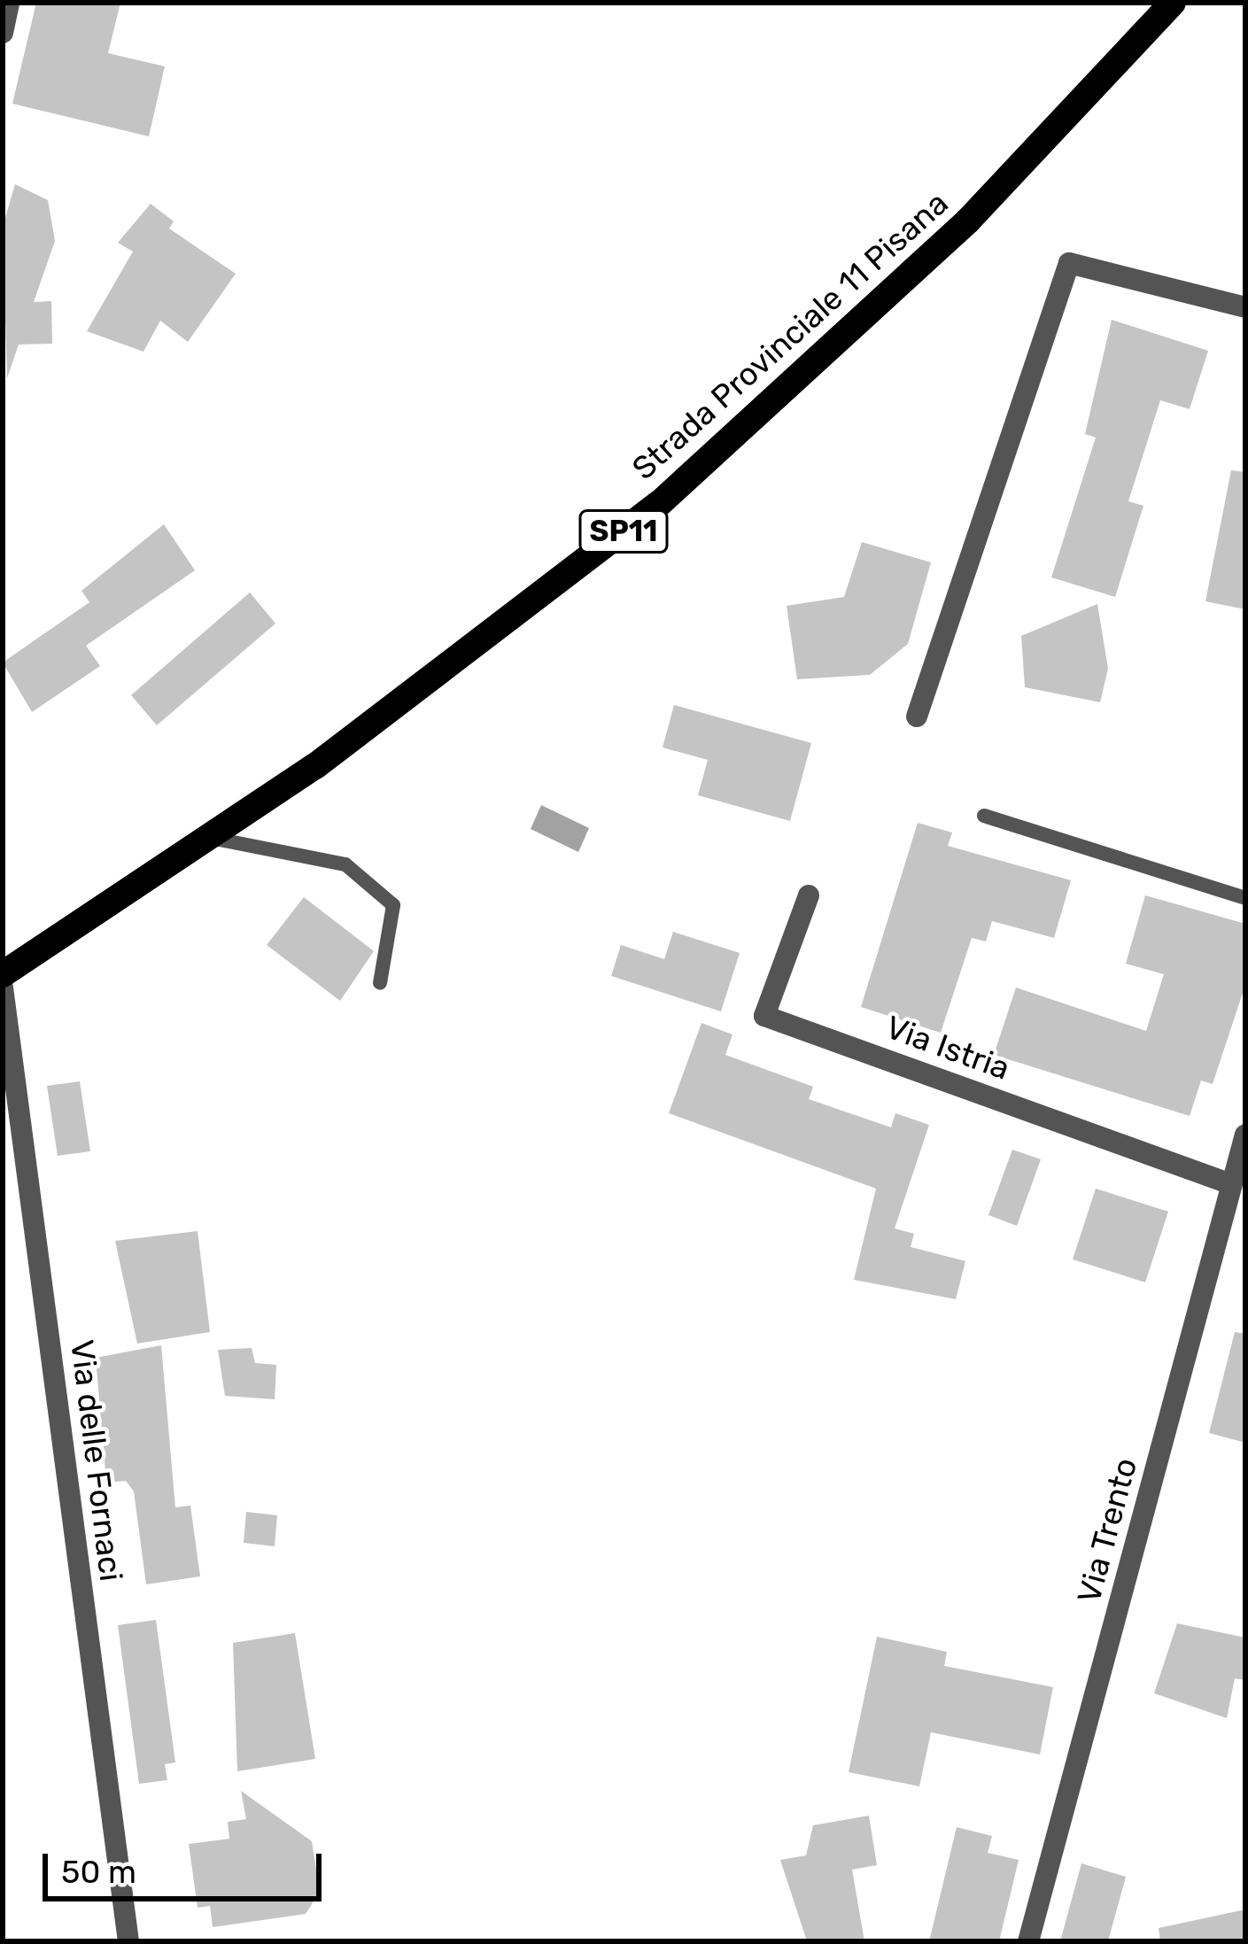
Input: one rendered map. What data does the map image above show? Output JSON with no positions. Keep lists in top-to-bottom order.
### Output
{
  "streets": {
    "main road": ["Strada Provinciale 11 Pisana", "SP11"],
    "street": ["Via Istria", "Via delle Fornaci", "Via Trento"]
  },
  "crossings": [
    ["Via Istria", "Via Trento"]
  ],
  "scale_bar": "50 m"
}
